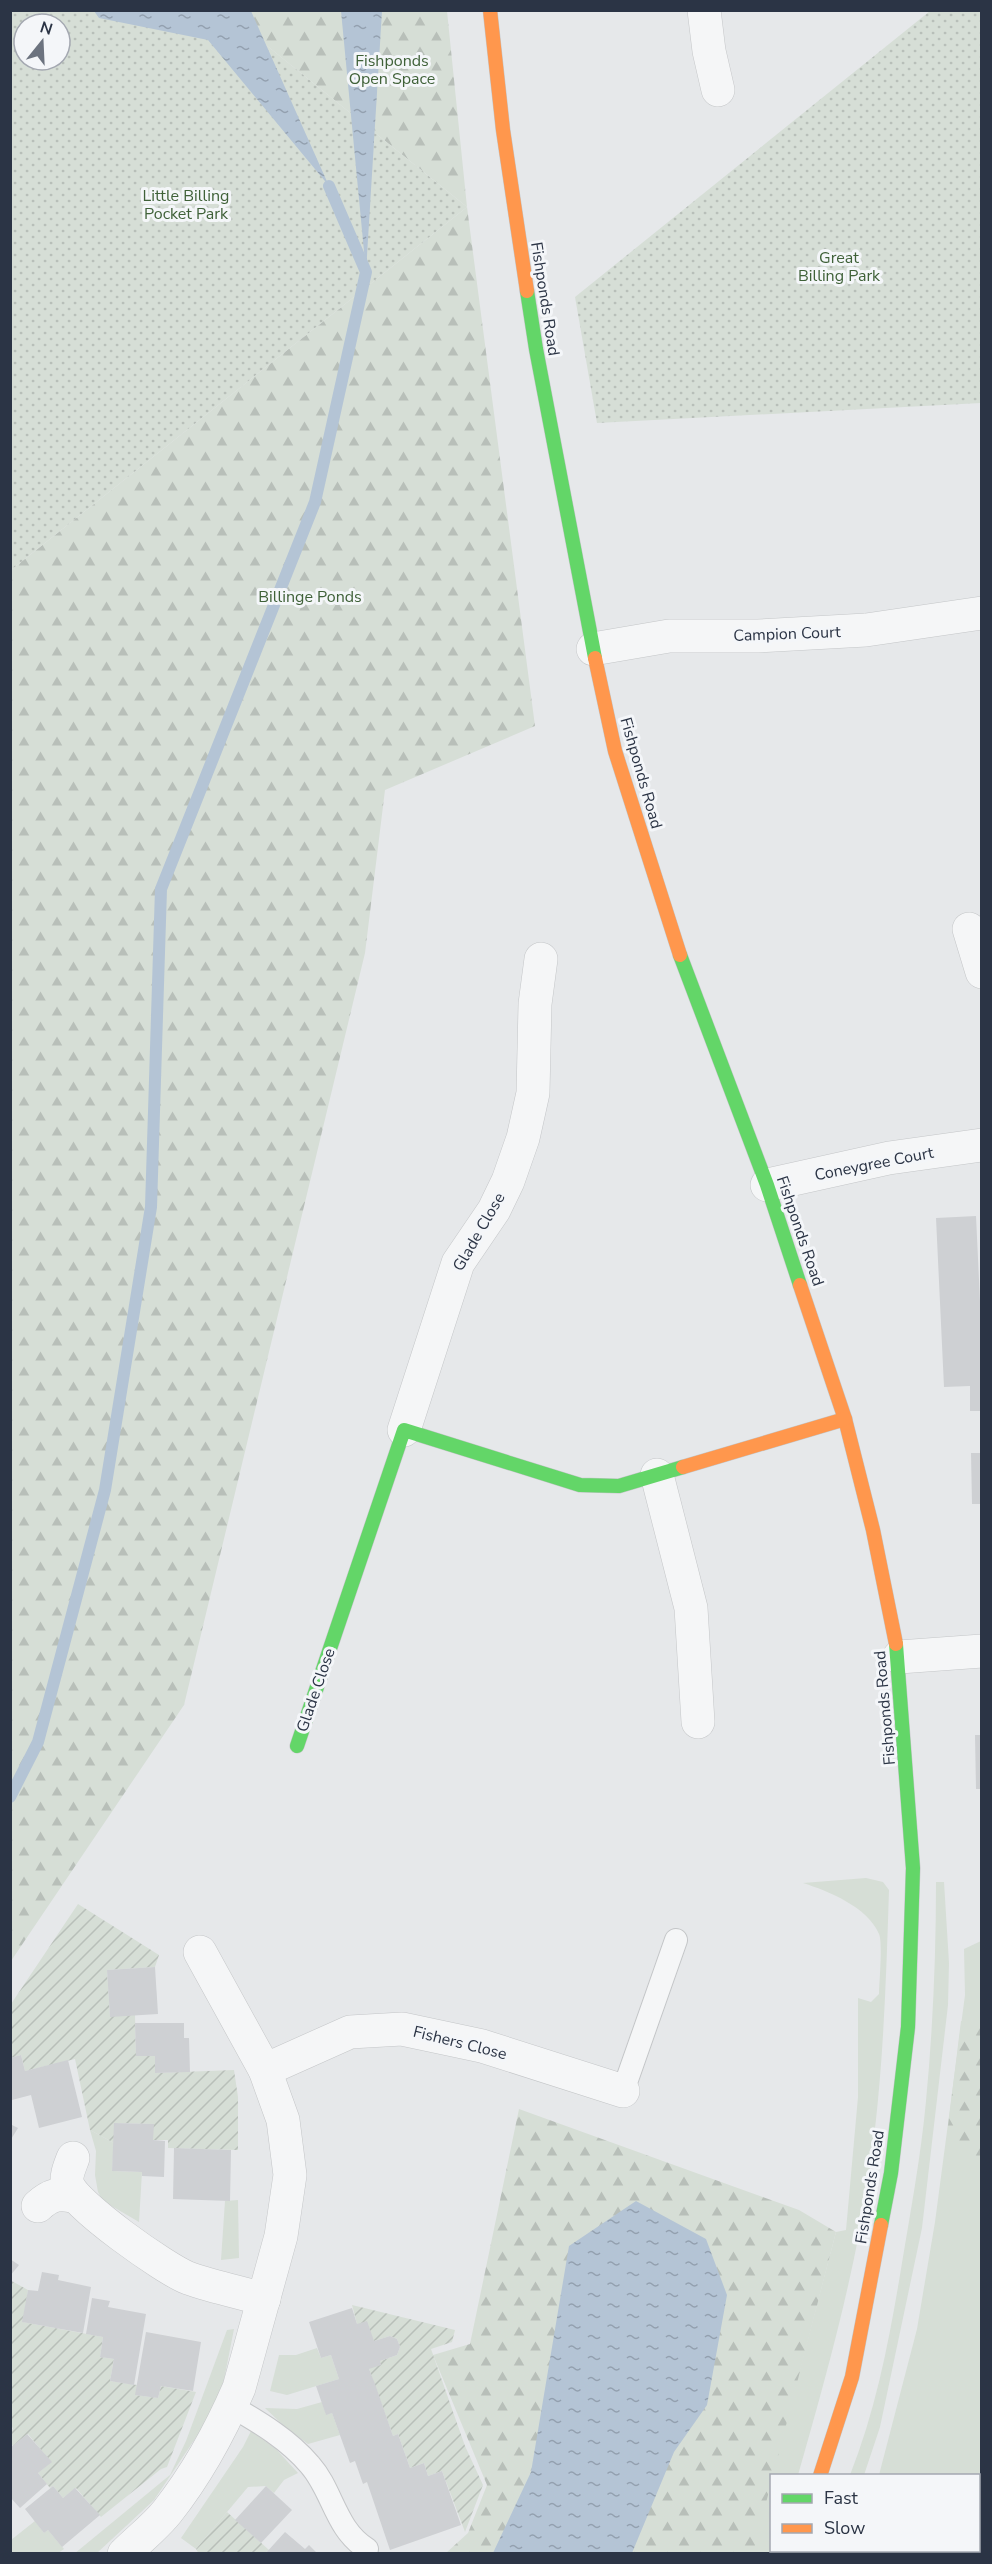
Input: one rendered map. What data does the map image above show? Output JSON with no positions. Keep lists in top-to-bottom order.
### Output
{
  "streets": {
    "street": [
      "Fishponds Road",
      "Campion Court",
      "Coneygree Court",
      "Glade Close",
      "Fishers Close"
    ]
  },
  "crossings": [
    ["Fishponds Road", "Campion Court"],
    ["Fishponds Road", "Coneygree Court"]
  ],
  "parks": [
    "Fishponds Open Space",
    "Little Billing Pocket Park",
    "Great Billing Park",
    "Billinge Ponds"
  ],
  "legend": ["Fast", "Slow"],
  "north": "top"
}
